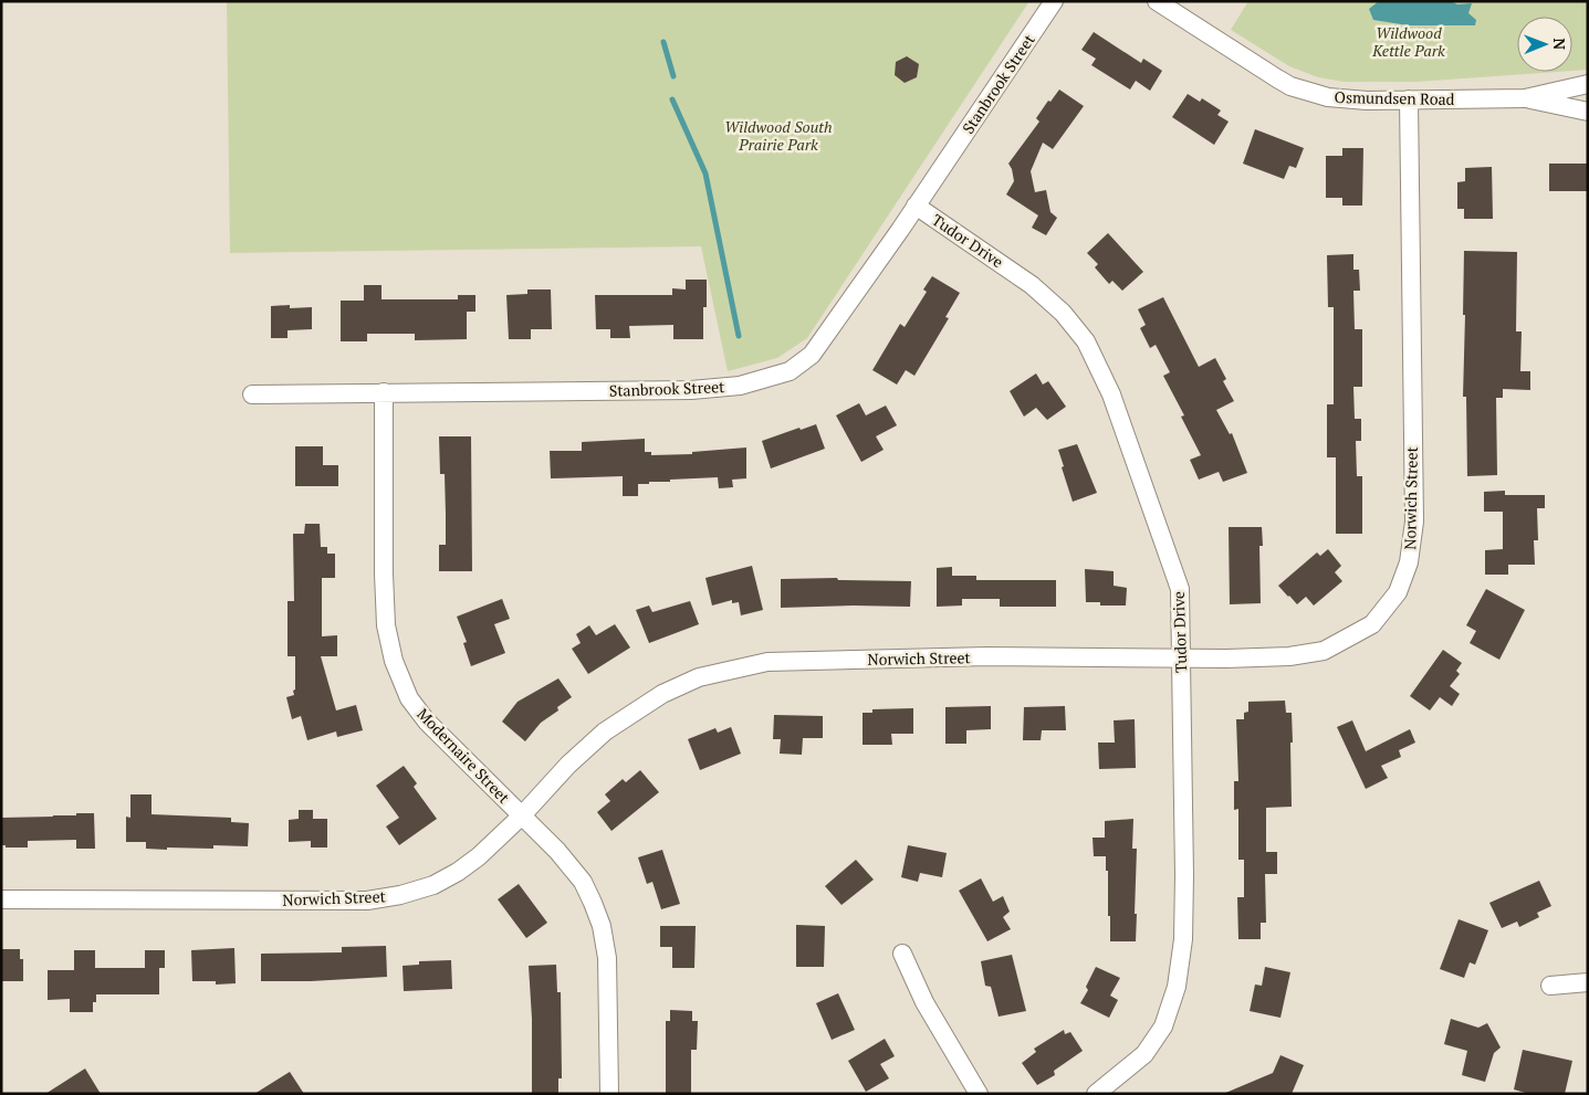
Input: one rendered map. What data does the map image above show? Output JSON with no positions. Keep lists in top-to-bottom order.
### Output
{
  "streets": {
    "street": [
      "Stanbrook Street",
      "Osmundsen Road",
      "Tudor Drive",
      "Norwich Street",
      "Modernaire Street"
    ]
  },
  "crossings": [
    ["Stanbrook Street", "Tudor Drive"],
    ["Stanbrook Street", "Modernaire Street"],
    ["Osmundsen Road", "Norwich Street"],
    ["Tudor Drive", "Norwich Street"],
    ["Norwich Street", "Modernaire Street"]
  ],
  "parks": ["Wildwood Kettle Park", "Wildwood South Prairie Park"],
  "north": "right"
}
